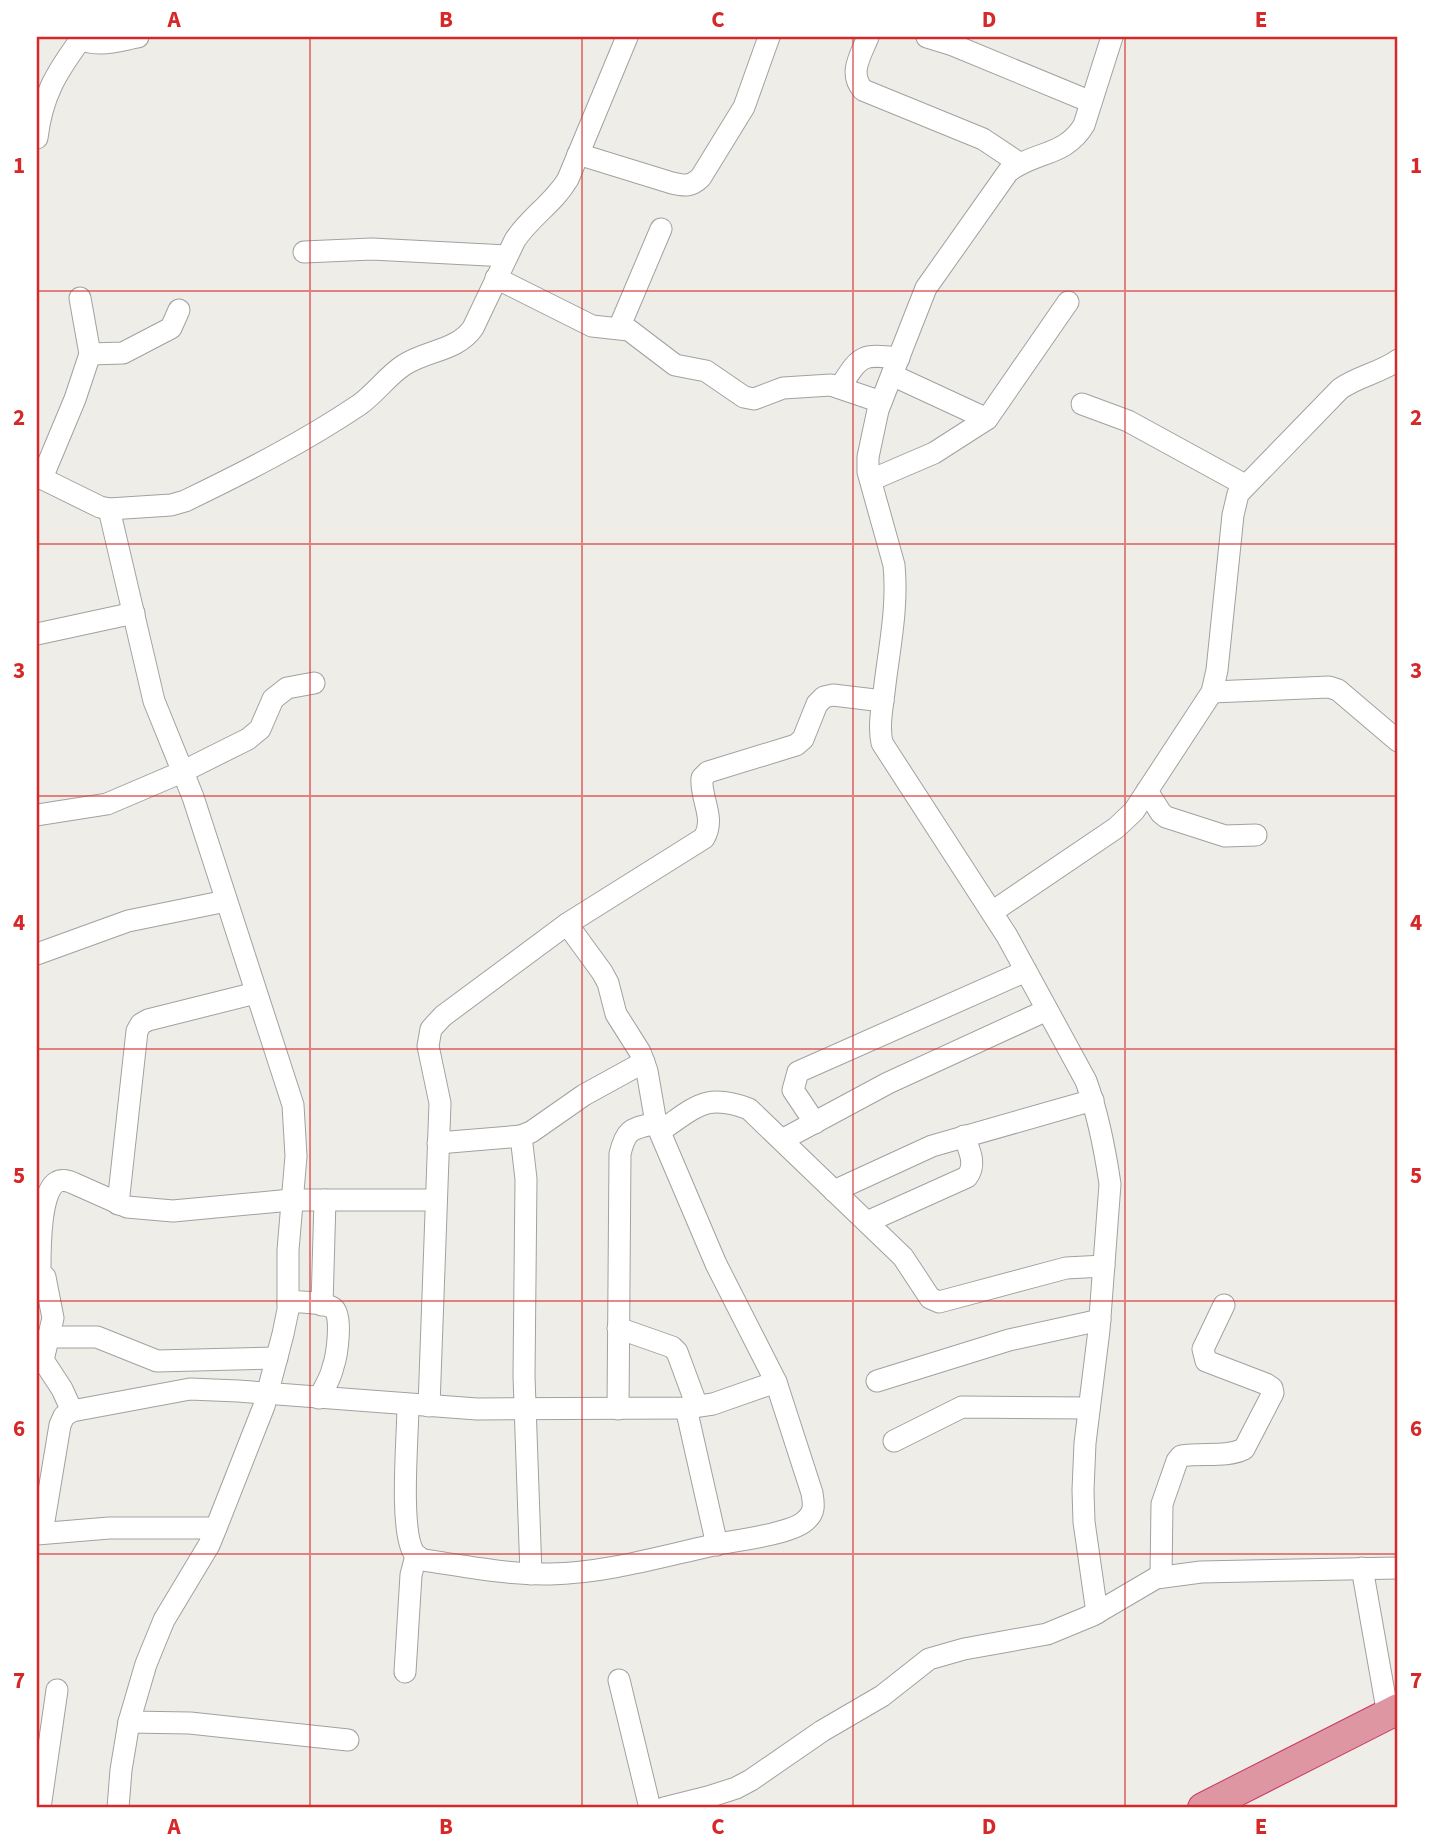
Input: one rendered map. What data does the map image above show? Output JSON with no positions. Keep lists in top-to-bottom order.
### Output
{
  "grid": {
    "columns": [
      "A",
      "B",
      "C",
      "D",
      "E"
    ],
    "rows": [
      "1",
      "2",
      "3",
      "4",
      "5",
      "6",
      "7"
    ]
  }
}
